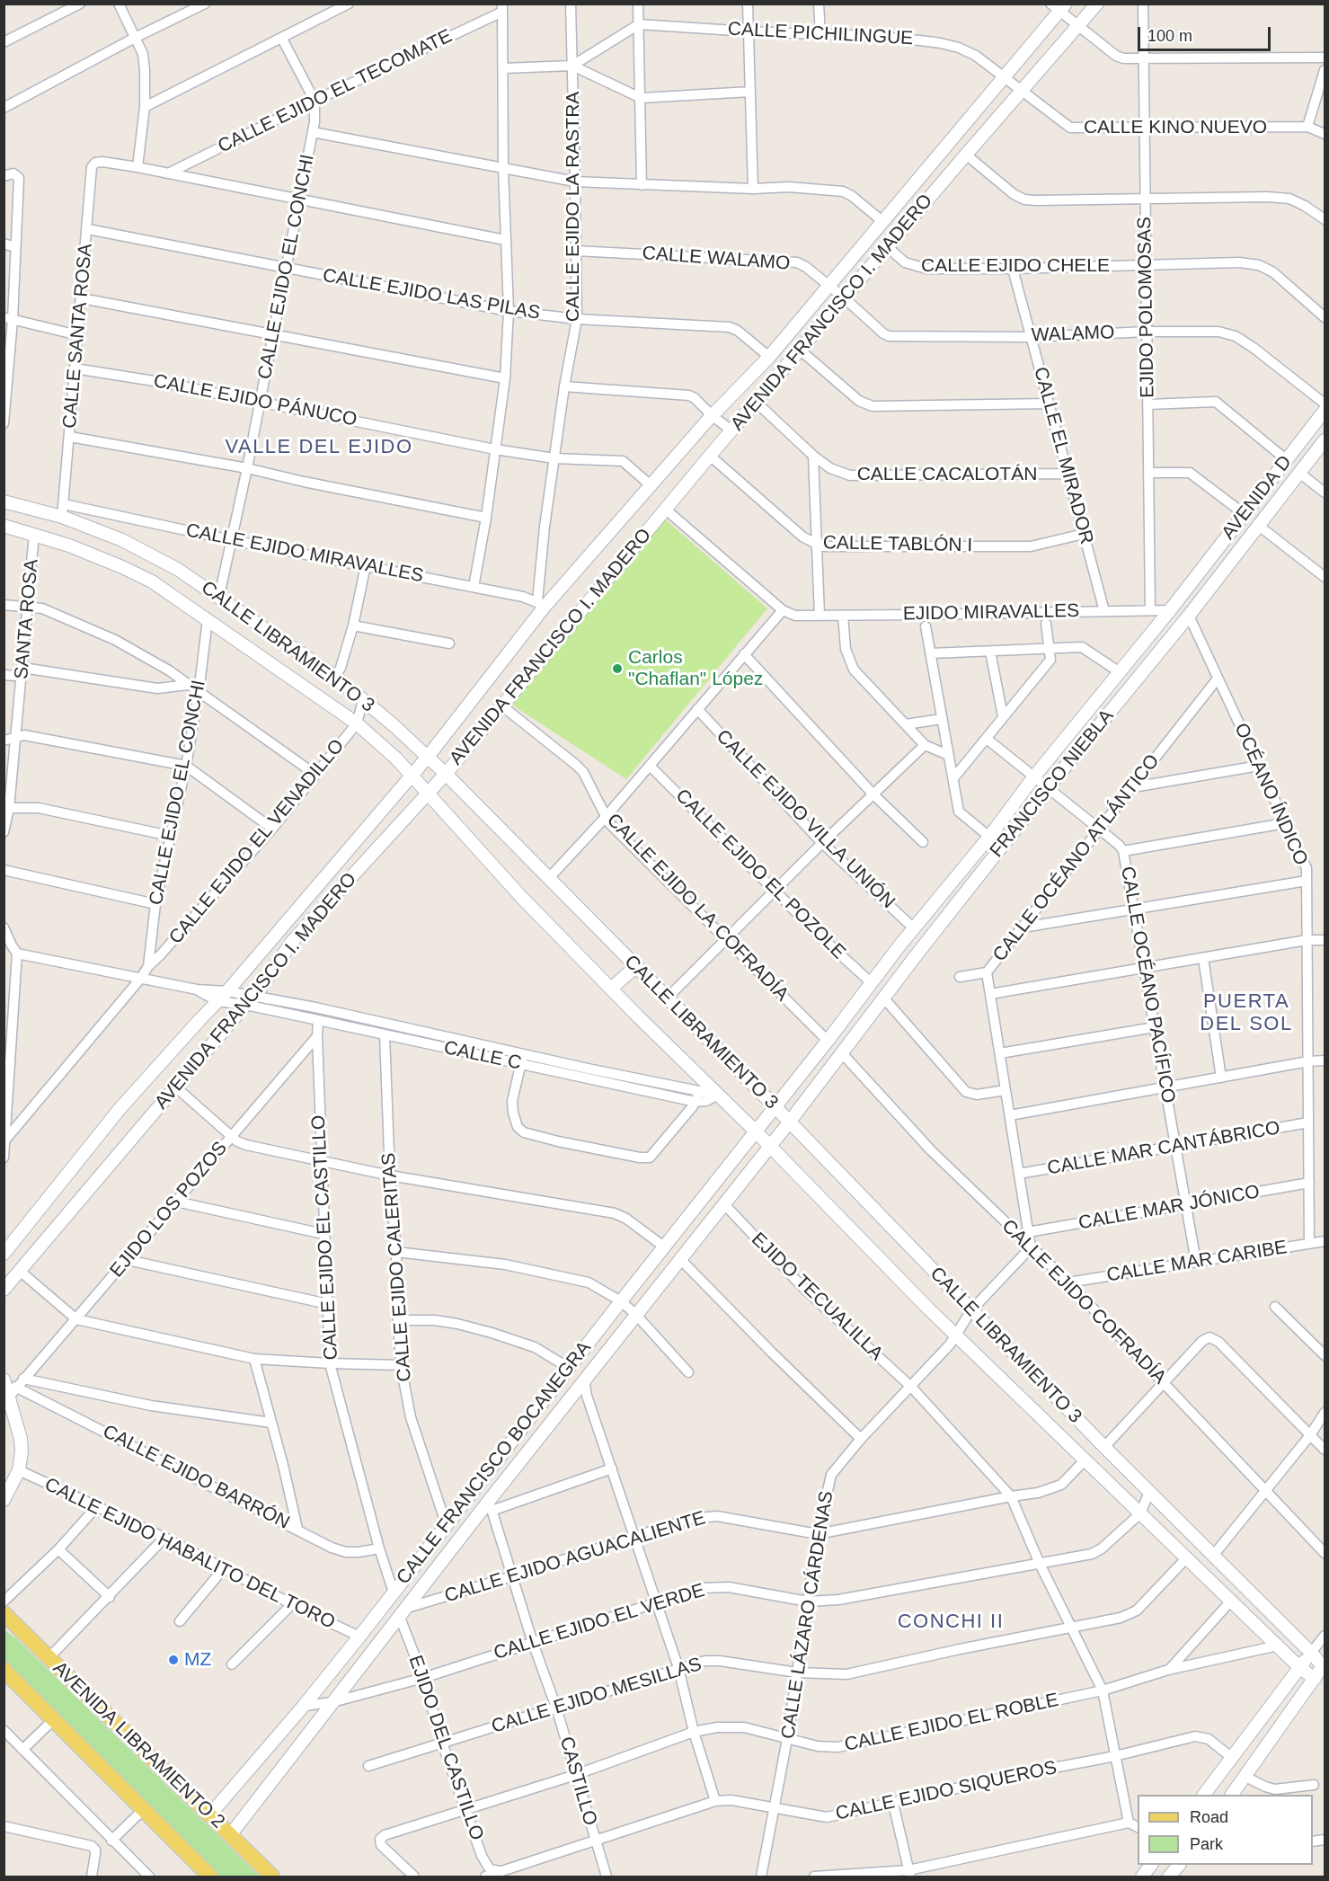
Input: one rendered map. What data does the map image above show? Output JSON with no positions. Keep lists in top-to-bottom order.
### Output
{
  "streets": {
    "main road": ["AVENIDA LIBRAMIENTO 2"],
    "street": [
      "CALLE PICHILINGUE",
      "CALLE EJIDO EL TECOMATE",
      "CALLE KINO NUEVO",
      "CALLE EJIDO LA RASTRA",
      "CALLE WALAMO",
      "CALLE EJIDO CHELE",
      "CALLE EJIDO EL CONCHI",
      "CALLE EJIDO LAS PILAS",
      "EJIDO POLOMOSAS",
      "AVENIDA FRANCISCO I. MADERO",
      "WALAMO",
      "CALLE SANTA ROSA",
      "CALLE EJIDO PÁNUCO",
      "CALLE EL MIRADOR",
      "CALLE CACALOTÁN",
      "AVENIDA D",
      "CALLE TABLÓN I",
      "CALLE EJIDO MIRAVALLES",
      "EJIDO MIRAVALLES",
      "SANTA ROSA",
      "CALLE LIBRAMIENTO 3",
      "FRANCISCO NIEBLA",
      "OCÉANO ÍNDICO",
      "CALLE EJIDO VILLA UNIÓN",
      "CALLE EJIDO EL VENADILLO",
      "CALLE OCÉANO ATLÁNTICO",
      "CALLE EJIDO EL POZOLE",
      "CALLE EJIDO LA COFRADÍA",
      "CALLE OCÉANO PACÍFICO",
      "CALLE C",
      "CALLE MAR CANTÁBRICO",
      "CALLE MAR JÓNICO",
      "EJIDO LOS POZOS",
      "CALLE EJIDO EL CASTILLO",
      "CALLE MAR CARIBE",
      "CALLE EJIDO CALERITAS",
      "EJIDO TECUALILLA",
      "CALLE EJIDO COFRADÍA",
      "CALLE FRANCISCO BOCANEGRA",
      "CALLE EJIDO BARRÓN",
      "CALLE EJIDO HABALITO DEL TORO",
      "CALLE EJIDO AGUACALIENTE",
      "CALLE LÁZARO CÁRDENAS",
      "CALLE EJIDO EL VERDE",
      "CALLE EJIDO MESILLAS",
      "CALLE EJIDO EL ROBLE",
      "EJIDO DEL CASTILLO",
      "CASTILLO",
      "CALLE EJIDO SIQUEROS"
    ]
  },
  "crossings": [
    ["CALLE PICHILINGUE", "CALLE KINO NUEVO"],
    ["CALLE PICHILINGUE", "AVENIDA FRANCISCO I. MADERO"],
    ["CALLE EJIDO EL TECOMATE", "CALLE EJIDO EL CONCHI"],
    ["CALLE KINO NUEVO", "EJIDO POLOMOSAS"],
    ["CALLE KINO NUEVO", "AVENIDA FRANCISCO I. MADERO"],
    ["CALLE EJIDO LA RASTRA", "CALLE WALAMO"],
    ["CALLE EJIDO LA RASTRA", "CALLE EJIDO LAS PILAS"],
    ["CALLE EJIDO LA RASTRA", "AVENIDA FRANCISCO I. MADERO"],
    ["CALLE EJIDO LA RASTRA", "CALLE EJIDO PÁNUCO"],
    ["CALLE EJIDO LA RASTRA", "CALLE EJIDO MIRAVALLES"],
    ["CALLE WALAMO", "AVENIDA FRANCISCO I. MADERO"],
    ["CALLE WALAMO", "WALAMO"],
    ["CALLE EJIDO CHELE", "EJIDO POLOMOSAS"],
    ["CALLE EJIDO CHELE", "AVENIDA FRANCISCO I. MADERO"],
    ["CALLE EJIDO CHELE", "CALLE EL MIRADOR"],
    ["CALLE EJIDO EL CONCHI", "CALLE EJIDO LAS PILAS"],
    ["CALLE EJIDO EL CONCHI", "CALLE EJIDO PÁNUCO"],
    ["CALLE EJIDO EL CONCHI", "CALLE EJIDO MIRAVALLES"],
    ["CALLE EJIDO EL CONCHI", "CALLE LIBRAMIENTO 3"],
    ["CALLE EJIDO EL CONCHI", "CALLE EJIDO EL VENADILLO"],
    ["CALLE EJIDO LAS PILAS", "AVENIDA FRANCISCO I. MADERO"],
    ["CALLE EJIDO LAS PILAS", "CALLE SANTA ROSA"],
    ["EJIDO POLOMOSAS", "WALAMO"],
    ["EJIDO POLOMOSAS", "EJIDO MIRAVALLES"],
    ["AVENIDA FRANCISCO I. MADERO", "WALAMO"],
    ["AVENIDA FRANCISCO I. MADERO", "CALLE EJIDO PÁNUCO"],
    ["AVENIDA FRANCISCO I. MADERO", "CALLE CACALOTÁN"],
    ["AVENIDA FRANCISCO I. MADERO", "CALLE TABLÓN I"],
    ["AVENIDA FRANCISCO I. MADERO", "CALLE EJIDO MIRAVALLES"],
    ["AVENIDA FRANCISCO I. MADERO", "CALLE LIBRAMIENTO 3"],
    ["AVENIDA FRANCISCO I. MADERO", "CALLE EJIDO LA COFRADÍA"],
    ["AVENIDA FRANCISCO I. MADERO", "CALLE C"],
    ["WALAMO", "CALLE EL MIRADOR"],
    ["CALLE SANTA ROSA", "CALLE EJIDO PÁNUCO"],
    ["CALLE SANTA ROSA", "CALLE EJIDO MIRAVALLES"],
    ["CALLE SANTA ROSA", "CALLE LIBRAMIENTO 3"],
    ["CALLE EL MIRADOR", "CALLE CACALOTÁN"],
    ["CALLE EL MIRADOR", "CALLE TABLÓN I"],
    ["CALLE EL MIRADOR", "EJIDO MIRAVALLES"],
    ["AVENIDA D", "EJIDO MIRAVALLES"],
    ["AVENIDA D", "FRANCISCO NIEBLA"],
    ["AVENIDA D", "OCÉANO ÍNDICO"],
    ["EJIDO MIRAVALLES", "FRANCISCO NIEBLA"],
    ["SANTA ROSA", "CALLE LIBRAMIENTO 3"],
    ["CALLE LIBRAMIENTO 3", "CALLE EJIDO EL VENADILLO"],
    ["CALLE LIBRAMIENTO 3", "CALLE C"],
    ["CALLE LIBRAMIENTO 3", "CALLE FRANCISCO BOCANEGRA"],
    ["CALLE LIBRAMIENTO 3", "CALLE EJIDO AGUACALIENTE"],
    ["CALLE LIBRAMIENTO 3", "CALLE LÁZARO CÁRDENAS"],
    ["CALLE LIBRAMIENTO 3", "CALLE EJIDO EL VERDE"],
    ["CALLE LIBRAMIENTO 3", "CALLE EJIDO MESILLAS"],
    ["CALLE LIBRAMIENTO 3", "CALLE EJIDO EL ROBLE"],
    ["FRANCISCO NIEBLA", "OCÉANO ÍNDICO"],
    ["FRANCISCO NIEBLA", "CALLE EJIDO VILLA UNIÓN"],
    ["FRANCISCO NIEBLA", "CALLE EJIDO EL POZOLE"],
    ["FRANCISCO NIEBLA", "CALLE EJIDO LA COFRADÍA"],
    ["FRANCISCO NIEBLA", "CALLE OCÉANO PACÍFICO"],
    ["FRANCISCO NIEBLA", "CALLE EJIDO COFRADÍA"],
    ["FRANCISCO NIEBLA", "CALLE FRANCISCO BOCANEGRA"],
    ["OCÉANO ÍNDICO", "CALLE OCÉANO ATLÁNTICO"],
    ["OCÉANO ÍNDICO", "CALLE MAR CANTÁBRICO"],
    ["OCÉANO ÍNDICO", "CALLE MAR JÓNICO"],
    ["OCÉANO ÍNDICO", "CALLE MAR CARIBE"],
    ["CALLE OCÉANO ATLÁNTICO", "CALLE OCÉANO PACÍFICO"],
    ["CALLE OCÉANO ATLÁNTICO", "CALLE MAR CANTÁBRICO"],
    ["CALLE OCÉANO ATLÁNTICO", "CALLE MAR JÓNICO"],
    ["CALLE OCÉANO ATLÁNTICO", "CALLE EJIDO COFRADÍA"],
    ["CALLE OCÉANO ATLÁNTICO", "CALLE LÁZARO CÁRDENAS"],
    ["CALLE EJIDO LA COFRADÍA", "CALLE FRANCISCO BOCANEGRA"],
    ["CALLE OCÉANO PACÍFICO", "CALLE MAR CANTÁBRICO"],
    ["CALLE OCÉANO PACÍFICO", "CALLE MAR JÓNICO"],
    ["CALLE OCÉANO PACÍFICO", "CALLE MAR CARIBE"],
    ["CALLE C", "CALLE EJIDO CALERITAS"],
    ["EJIDO LOS POZOS", "CALLE EJIDO EL CASTILLO"],
    ["EJIDO LOS POZOS", "CALLE EJIDO BARRÓN"],
    ["CALLE EJIDO EL CASTILLO", "CALLE FRANCISCO BOCANEGRA"],
    ["CALLE EJIDO EL CASTILLO", "CALLE EJIDO BARRÓN"],
    ["CALLE MAR CARIBE", "CALLE EJIDO COFRADÍA"],
    ["CALLE EJIDO CALERITAS", "CALLE FRANCISCO BOCANEGRA"],
    ["EJIDO TECUALILLA", "CALLE FRANCISCO BOCANEGRA"],
    ["EJIDO TECUALILLA", "CALLE EJIDO AGUACALIENTE"],
    ["EJIDO TECUALILLA", "CALLE LÁZARO CÁRDENAS"],
    ["EJIDO TECUALILLA", "CALLE EJIDO EL VERDE"],
    ["EJIDO TECUALILLA", "CALLE EJIDO MESILLAS"],
    ["EJIDO TECUALILLA", "CALLE EJIDO EL ROBLE"],
    ["EJIDO TECUALILLA", "CALLE EJIDO SIQUEROS"],
    ["CALLE EJIDO COFRADÍA", "CALLE FRANCISCO BOCANEGRA"],
    ["CALLE EJIDO COFRADÍA", "CALLE LÁZARO CÁRDENAS"],
    ["CALLE FRANCISCO BOCANEGRA", "CALLE EJIDO HABALITO DEL TORO"],
    ["CALLE FRANCISCO BOCANEGRA", "CALLE EJIDO AGUACALIENTE"],
    ["CALLE FRANCISCO BOCANEGRA", "CALLE EJIDO EL VERDE"],
    ["CALLE FRANCISCO BOCANEGRA", "AVENIDA LIBRAMIENTO 2"],
    ["CALLE FRANCISCO BOCANEGRA", "EJIDO DEL CASTILLO"],
    ["CALLE FRANCISCO BOCANEGRA", "CASTILLO"],
    ["CALLE EJIDO AGUACALIENTE", "CALLE LÁZARO CÁRDENAS"],
    ["CALLE EJIDO AGUACALIENTE", "EJIDO DEL CASTILLO"],
    ["CALLE EJIDO AGUACALIENTE", "CASTILLO"],
    ["CALLE LÁZARO CÁRDENAS", "CALLE EJIDO EL VERDE"],
    ["CALLE LÁZARO CÁRDENAS", "CALLE EJIDO MESILLAS"],
    ["CALLE LÁZARO CÁRDENAS", "CALLE EJIDO EL ROBLE"],
    ["CALLE LÁZARO CÁRDENAS", "CALLE EJIDO SIQUEROS"],
    ["CALLE EJIDO EL VERDE", "EJIDO DEL CASTILLO"],
    ["CALLE EJIDO EL VERDE", "CASTILLO"],
    ["CALLE EJIDO MESILLAS", "EJIDO DEL CASTILLO"],
    ["CALLE EJIDO MESILLAS", "CASTILLO"],
    ["CALLE EJIDO EL ROBLE", "EJIDO DEL CASTILLO"],
    ["CALLE EJIDO EL ROBLE", "CASTILLO"],
    ["EJIDO DEL CASTILLO", "CALLE EJIDO SIQUEROS"],
    ["CASTILLO", "CALLE EJIDO SIQUEROS"]
  ],
  "districts": ["VALLE DEL EJIDO", "PUERTA DEL SOL", "CONCHI II"],
  "places": ["Carlos \"Chaflan\" López", "MZ"],
  "legend": ["Road", "Park"],
  "scale_bar": "100 m"
}
